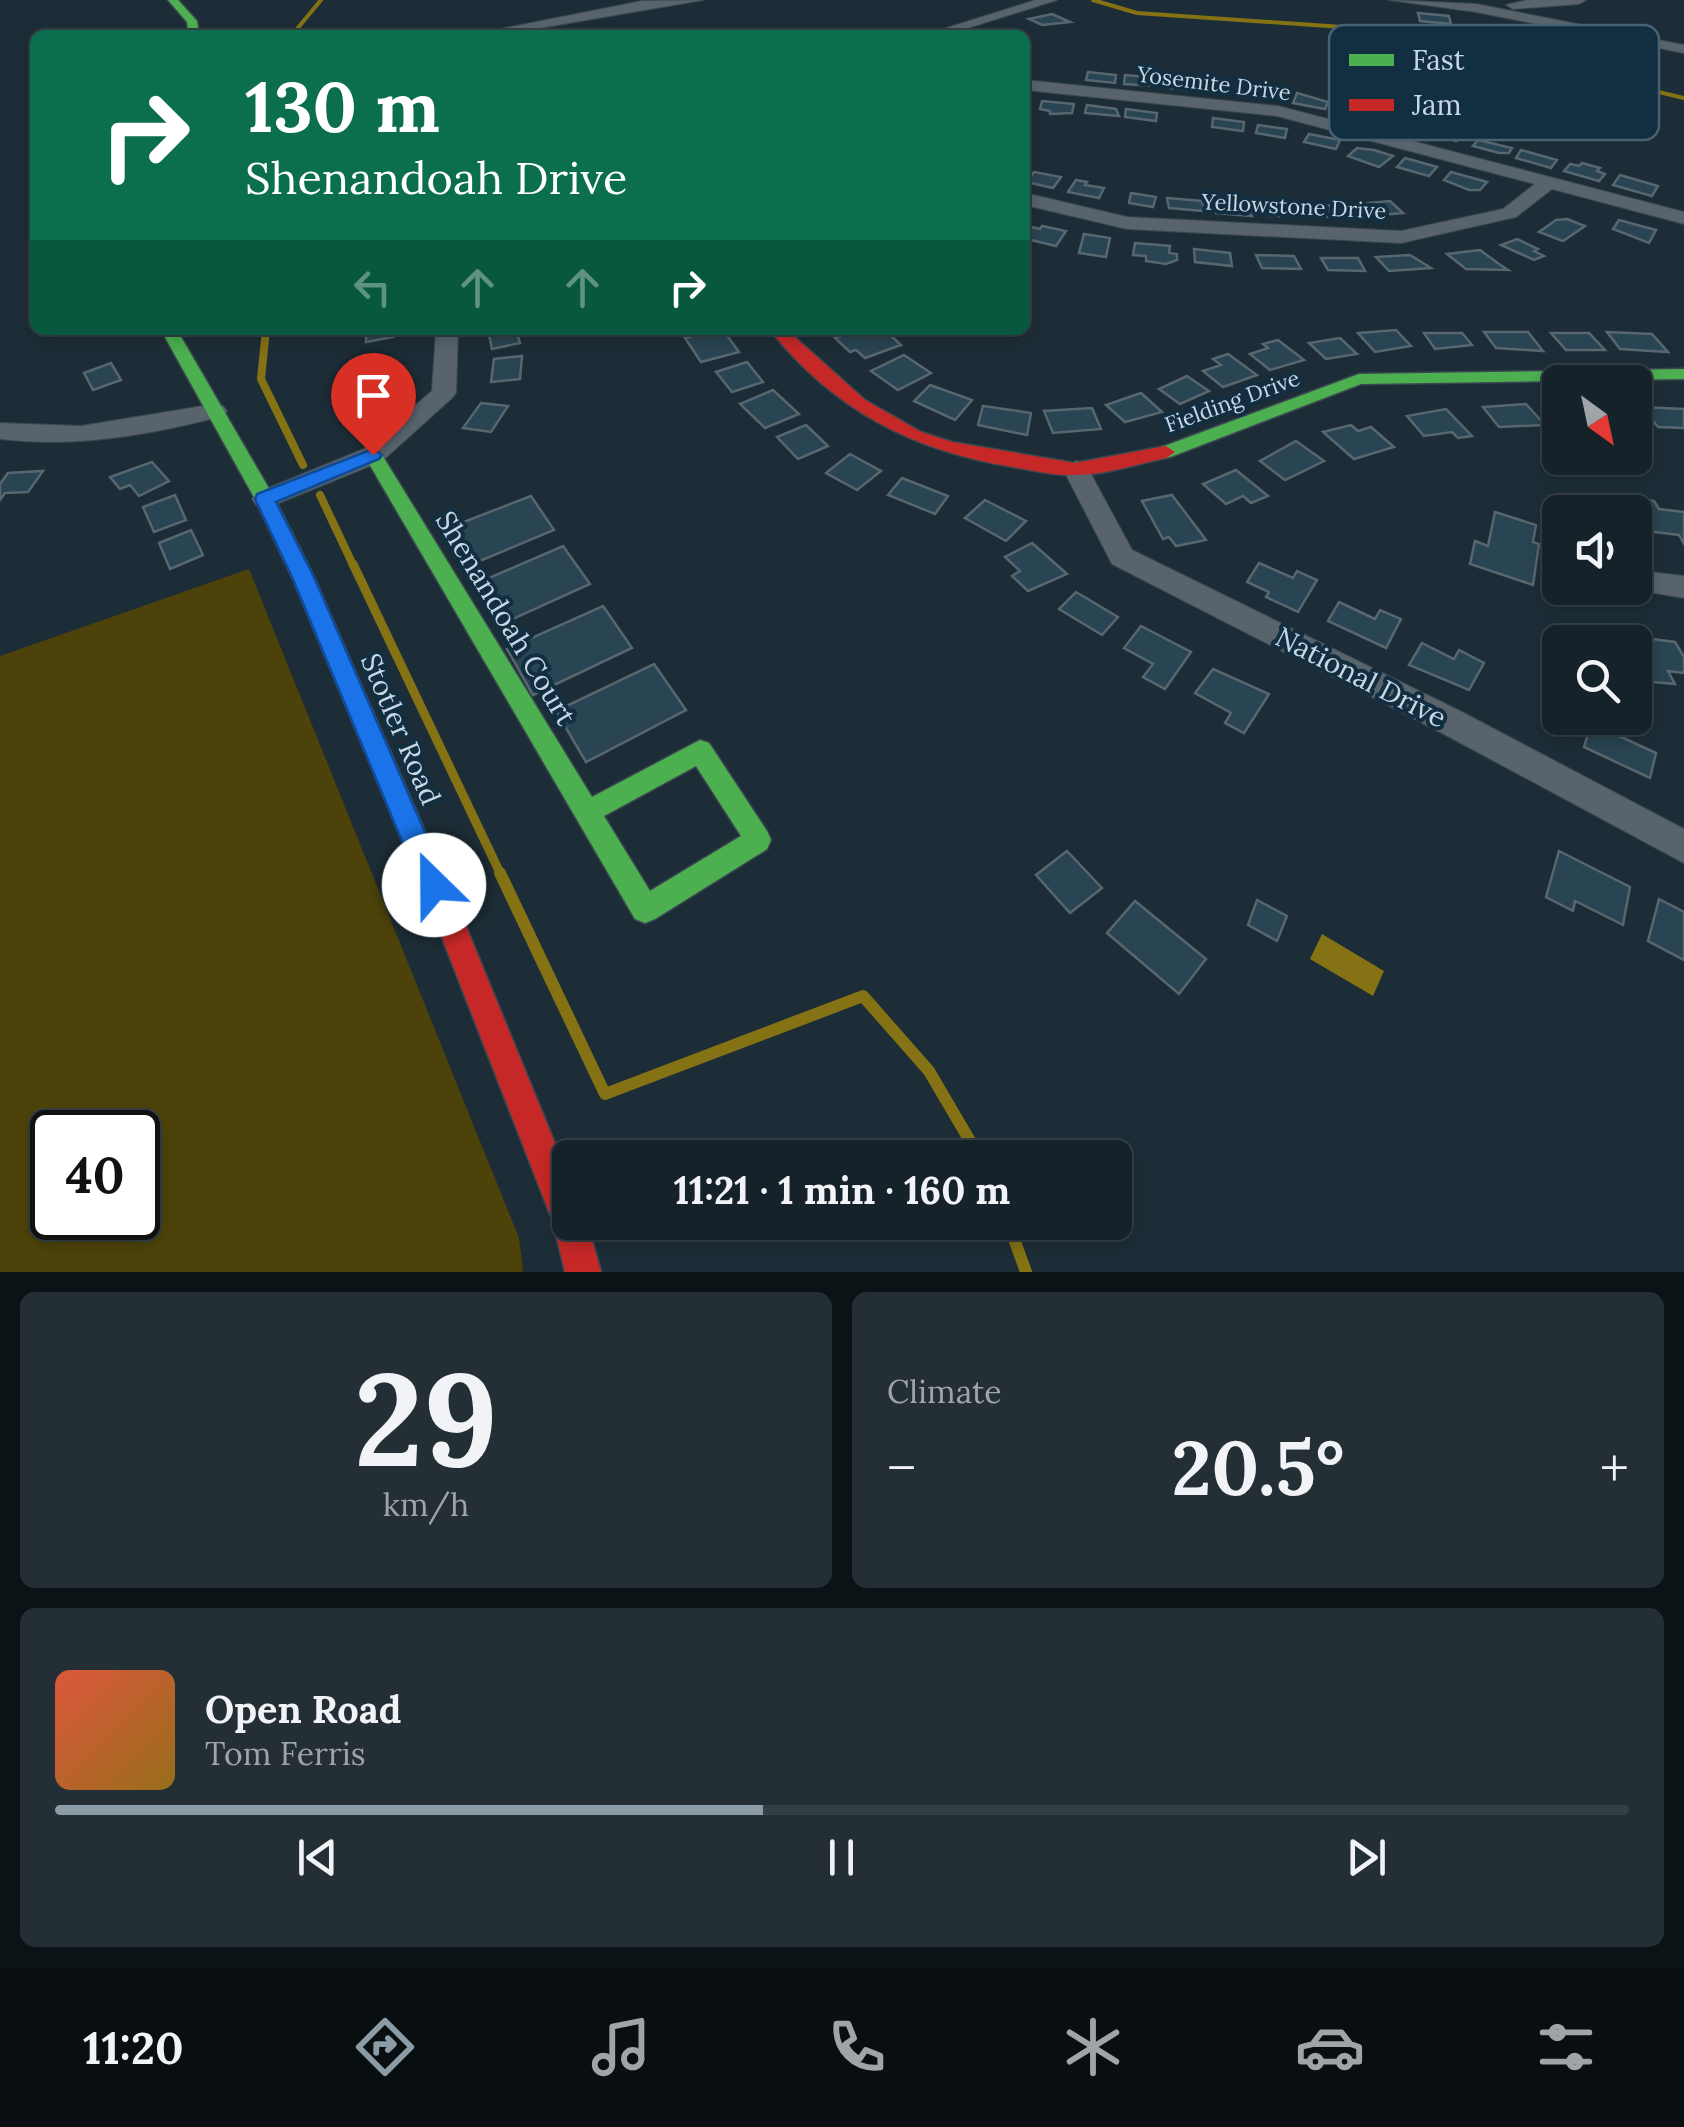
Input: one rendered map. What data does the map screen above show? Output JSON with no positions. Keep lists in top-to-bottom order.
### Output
{
  "streets": {
    "street": [
      "Yosemite Drive",
      "Yellowstone Drive",
      "Fielding Drive",
      "Shenandoah Court",
      "National Drive",
      "Stotler Road"
    ]
  },
  "crossings": [
    ["Yosemite Drive", "Yellowstone Drive"],
    ["Fielding Drive", "National Drive"]
  ],
  "legend": ["Fast", "Jam"],
  "north": "bottom right",
  "page": {
    "turn": ["130 m", "Shenandoah Drive"],
    "limit": "40",
    "trip": "11:21 · 1 min · 160 m",
    "tile": [
      ["29", "km/h"],
      "Climate"
    ],
    "heat": ["−", "20.5°", "+"],
    "song": ["Open Road", "Tom Ferris"],
    "tabs": "11:20"
  }
}
